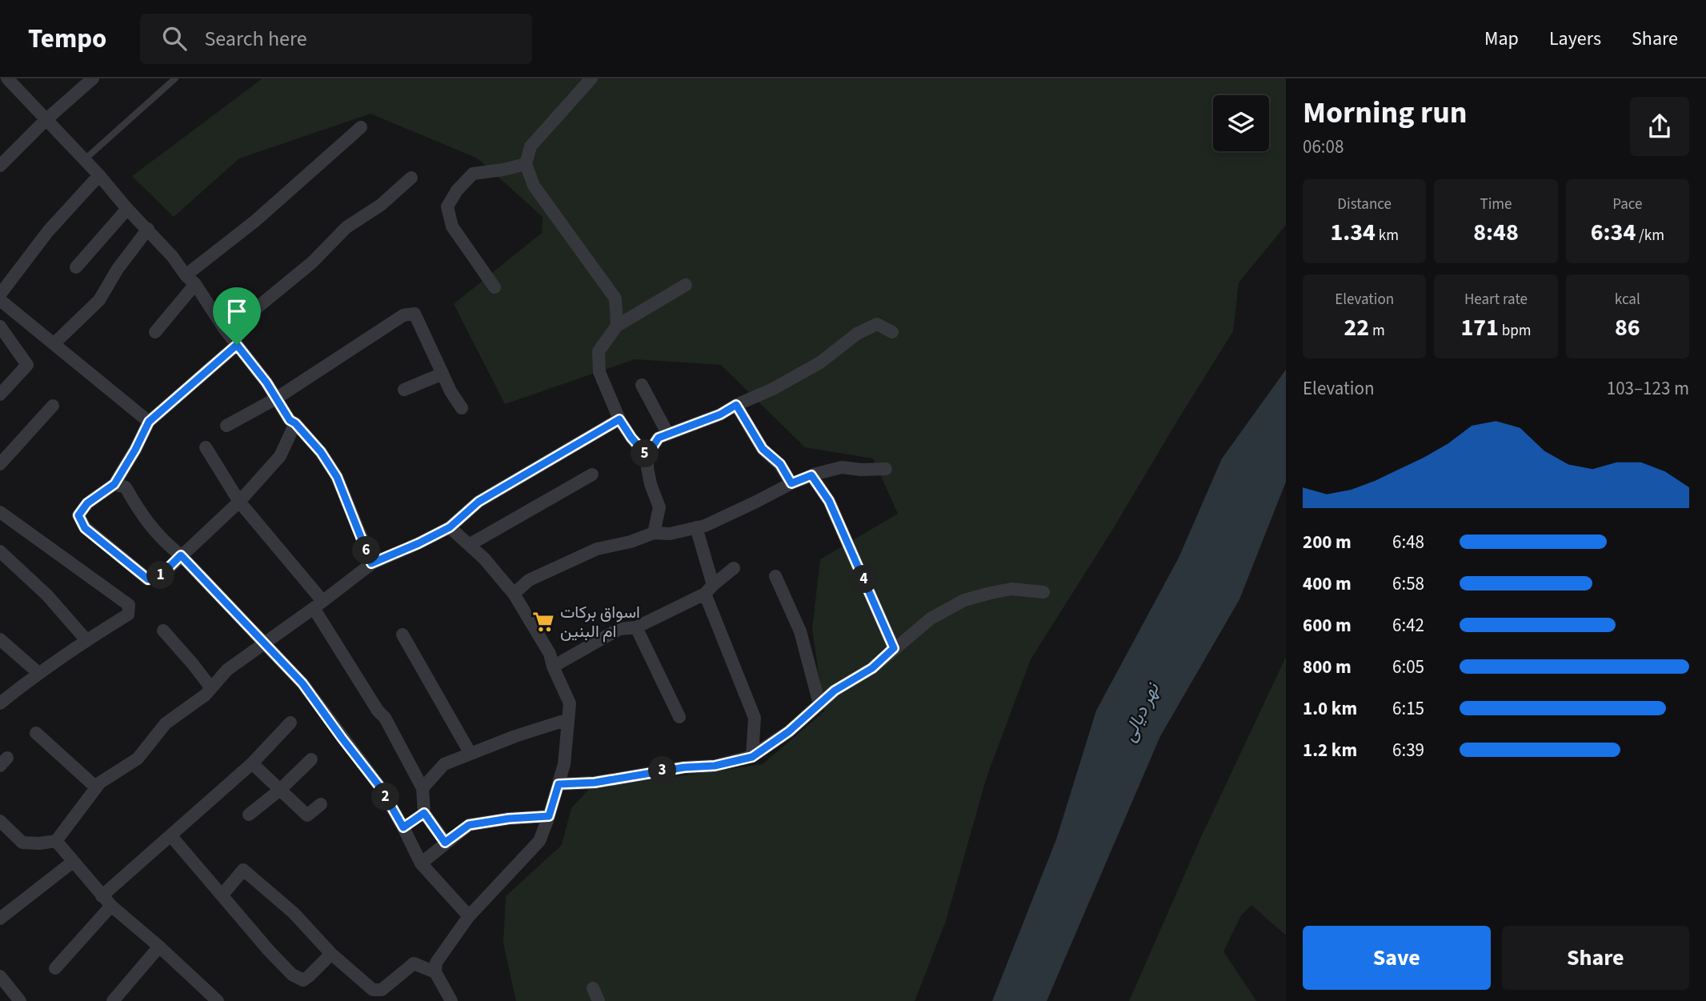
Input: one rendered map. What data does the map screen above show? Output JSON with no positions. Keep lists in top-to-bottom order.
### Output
{
  "water": ["نهر ديالى"],
  "places": {
    "supermarket": ["اسواق بركات ام البنين"]
  },
  "page": {
    "header": "Tempo",
    "search": "Search here",
    "nav": ["Map", "Layers", "Share"],
    "heading": ["Morning run", "06:08"],
    "stats": [
      ["Distance", "1.34 km"],
      ["Time", "8:48"],
      ["Pace", "6:34 /km"],
      ["Elevation", "22 m"],
      ["Heart rate", "171 bpm"],
      ["kcal", "86"]
    ],
    "chart": ["Elevation", "103–123 m"],
    "pins": [
      "5",
      "6",
      "1",
      "4",
      "3",
      "2"
    ],
    "list": [
      {
        "name": "200 m",
        "note": "6:48"
      },
      {
        "name": "400 m",
        "note": "6:58"
      },
      {
        "name": "600 m",
        "note": "6:42"
      },
      {
        "name": "800 m",
        "note": "6:05"
      },
      {
        "name": "1.0 km",
        "note": "6:15"
      },
      {
        "name": "1.2 km",
        "note": "6:39"
      }
    ],
    "buttons": ["Save", "Share"]
  }
}
